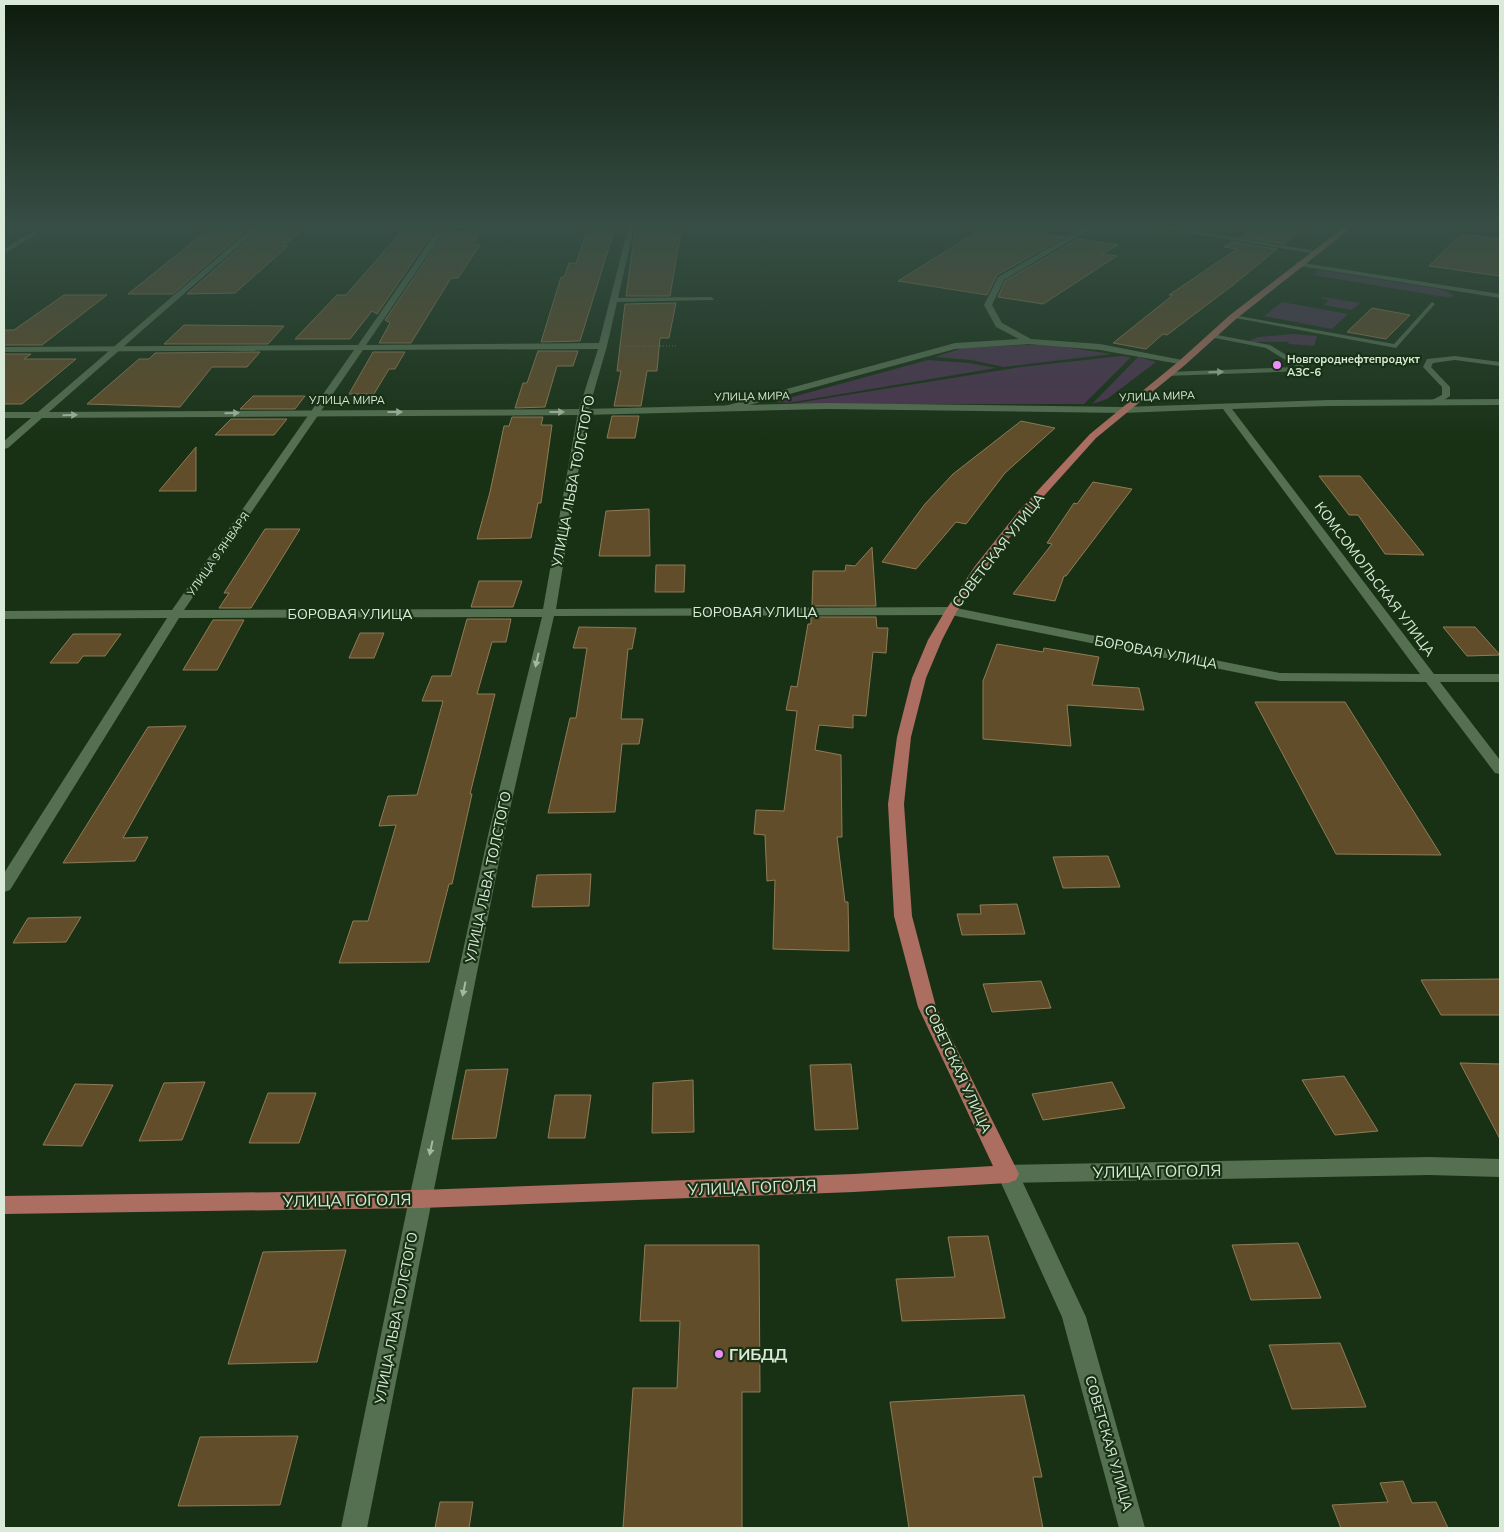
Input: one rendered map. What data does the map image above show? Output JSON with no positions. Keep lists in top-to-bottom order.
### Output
{
  "streets": {
    "main road": ["СОВЕТСКАЯ УЛИЦА", "УЛИЦА ГОГОЛЯ"],
    "street": [
      "УЛИЦА МИРА",
      "УЛИЦА ЛЬВА ТОЛСТОГО",
      "УЛИЦА 9 ЯНВАРЯ",
      "КОМСОМОЛЬСКАЯ УЛИЦА",
      "БОРОВАЯ УЛИЦА"
    ]
  },
  "crossings": [
    ["УЛИЦА МИРА", "УЛИЦА ЛЬВА ТОЛСТОГО"],
    ["УЛИЦА МИРА", "СОВЕТСКАЯ УЛИЦА"],
    ["УЛИЦА МИРА", "УЛИЦА 9 ЯНВАРЯ"],
    ["УЛИЦА МИРА", "КОМСОМОЛЬСКАЯ УЛИЦА"],
    ["УЛИЦА ЛЬВА ТОЛСТОГО", "БОРОВАЯ УЛИЦА"],
    ["УЛИЦА ЛЬВА ТОЛСТОГО", "УЛИЦА ГОГОЛЯ"],
    ["СОВЕТСКАЯ УЛИЦА", "БОРОВАЯ УЛИЦА"],
    ["СОВЕТСКАЯ УЛИЦА", "УЛИЦА ГОГОЛЯ"],
    ["УЛИЦА 9 ЯНВАРЯ", "БОРОВАЯ УЛИЦА"],
    ["КОМСОМОЛЬСКАЯ УЛИЦА", "БОРОВАЯ УЛИЦА"]
  ],
  "one_way": ["УЛИЦА ЛЬВА ТОЛСТОГО"],
  "places": ["Новгороднефтепродукт АЗС-6", "ГИБДД"]
}
